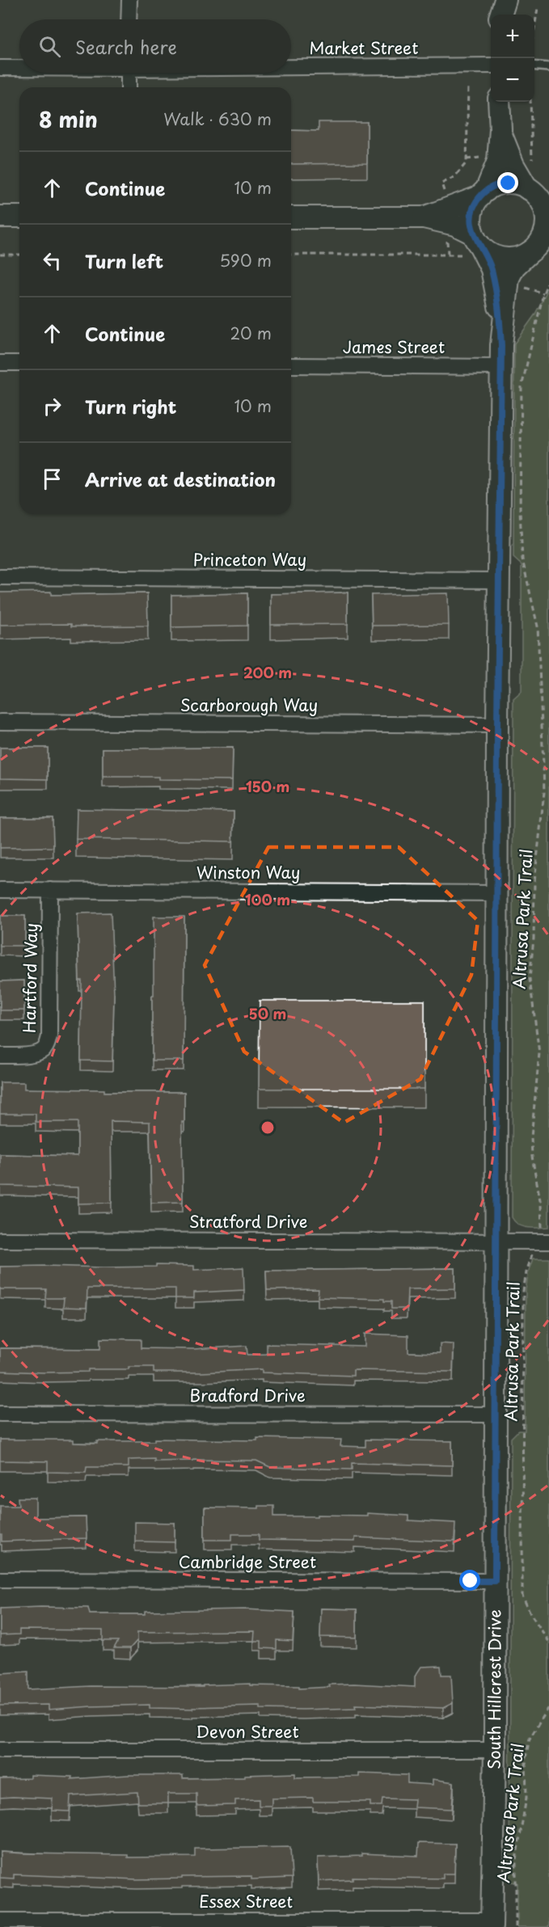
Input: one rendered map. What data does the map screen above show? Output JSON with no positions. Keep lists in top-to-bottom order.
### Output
{
  "streets": {
    "street": [
      "Market Street",
      "James Street",
      "Princeton Way",
      "Scarborough Way",
      "Winston Way",
      "Hartford Way",
      "Stratford Drive",
      "Bradford Drive",
      "Cambridge Street",
      "South Hillcrest Drive",
      "Devon Street",
      "Essex Street"
    ],
    "path": ["Altrusa Park Trail"]
  },
  "crossings": [
    ["James Street", "South Hillcrest Drive"],
    ["Princeton Way", "South Hillcrest Drive"],
    ["Scarborough Way", "South Hillcrest Drive"],
    ["Winston Way", "Hartford Way"],
    ["Winston Way", "South Hillcrest Drive"],
    ["Altrusa Park Trail", "Stratford Drive"],
    ["Stratford Drive", "South Hillcrest Drive"],
    ["Bradford Drive", "South Hillcrest Drive"],
    ["Cambridge Street", "South Hillcrest Drive"],
    ["South Hillcrest Drive", "Devon Street"],
    ["South Hillcrest Drive", "Essex Street"]
  ],
  "page": {
    "map_buttons": ["+", "−"],
    "search": "Search here",
    "heading": ["8 min", "Walk · 630 m"],
    "list": [
      ["Continue", "10 m"],
      ["Turn left", "590 m"],
      ["Continue", "20 m"],
      ["Turn right", "10 m"],
      "Arrive at destination"
    ]
  },
  "rings": [
    "200 m",
    "150 m",
    "100 m",
    "50 m"
  ]
}
